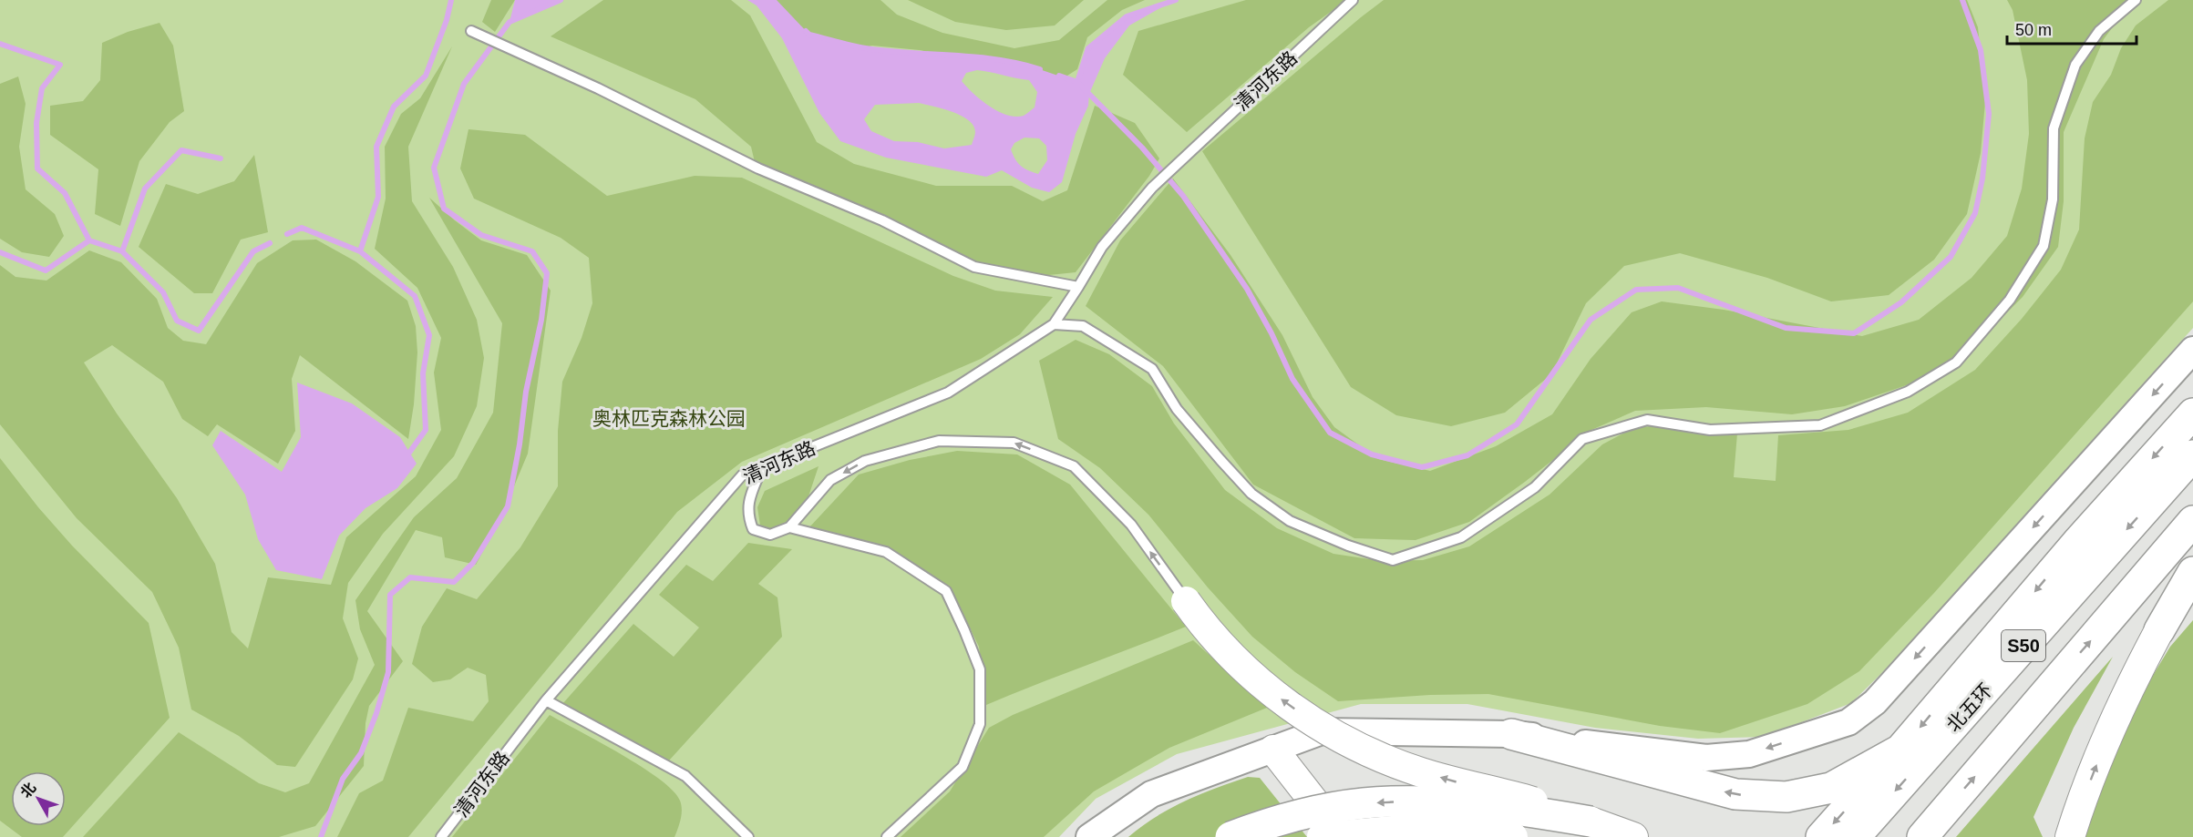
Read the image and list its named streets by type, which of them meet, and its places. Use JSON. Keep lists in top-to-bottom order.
{
  "streets": {
    "highway": ["S50", "北五环"],
    "lane": ["清河东路"]
  },
  "parks": ["奥林匹克森林公园"],
  "scale_bar": "50 m",
  "north": "top left"
}
